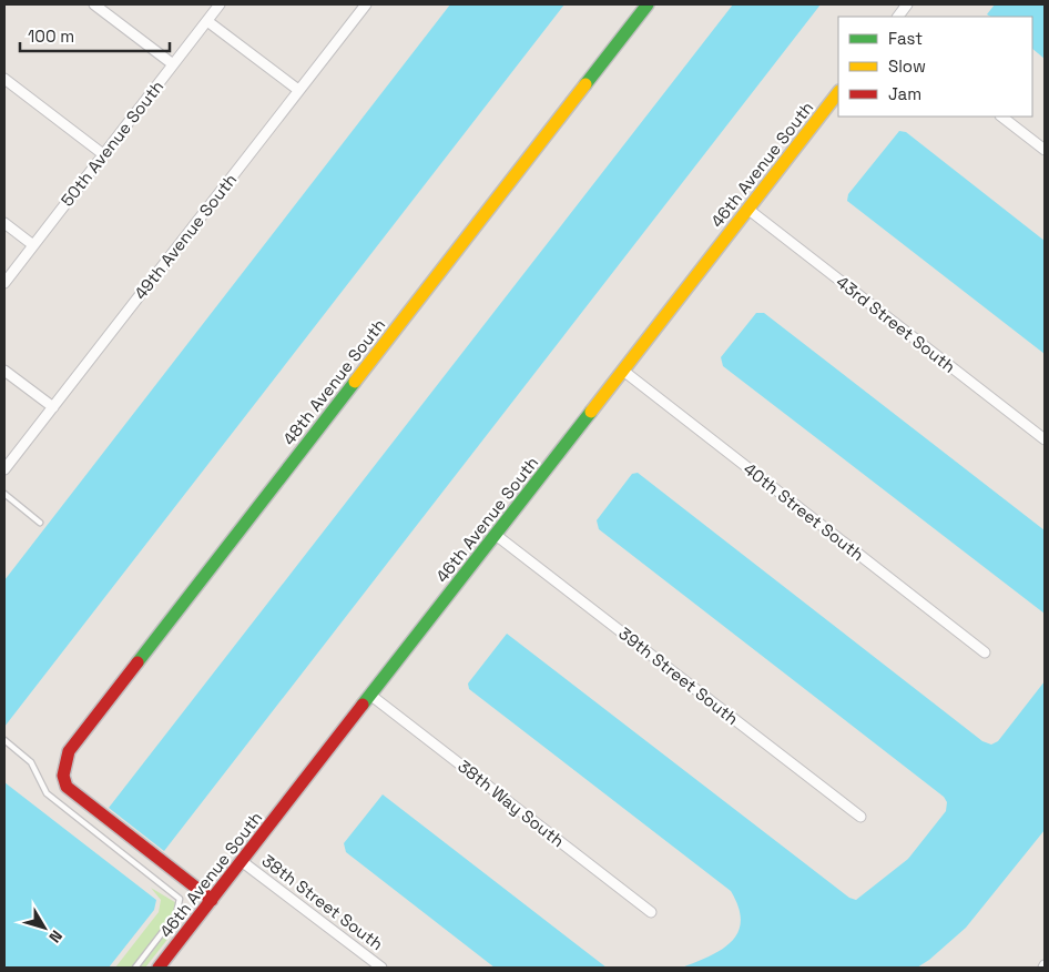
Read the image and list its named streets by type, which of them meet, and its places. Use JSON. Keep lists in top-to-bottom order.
{
  "streets": {
    "street": [
      "50th Avenue South",
      "46th Avenue South",
      "49th Avenue South",
      "43rd Street South",
      "48th Avenue South",
      "40th Street South",
      "39th Street South",
      "38th Way South",
      "38th Street South"
    ]
  },
  "crossings": [
    ["46th Avenue South", "43rd Street South"],
    ["46th Avenue South", "48th Avenue South"],
    ["46th Avenue South", "40th Street South"],
    ["46th Avenue South", "39th Street South"],
    ["46th Avenue South", "38th Way South"],
    ["46th Avenue South", "38th Street South"]
  ],
  "legend": ["Fast", "Slow", "Jam"],
  "scale_bar": "100 m",
  "north": "bottom right"
}
